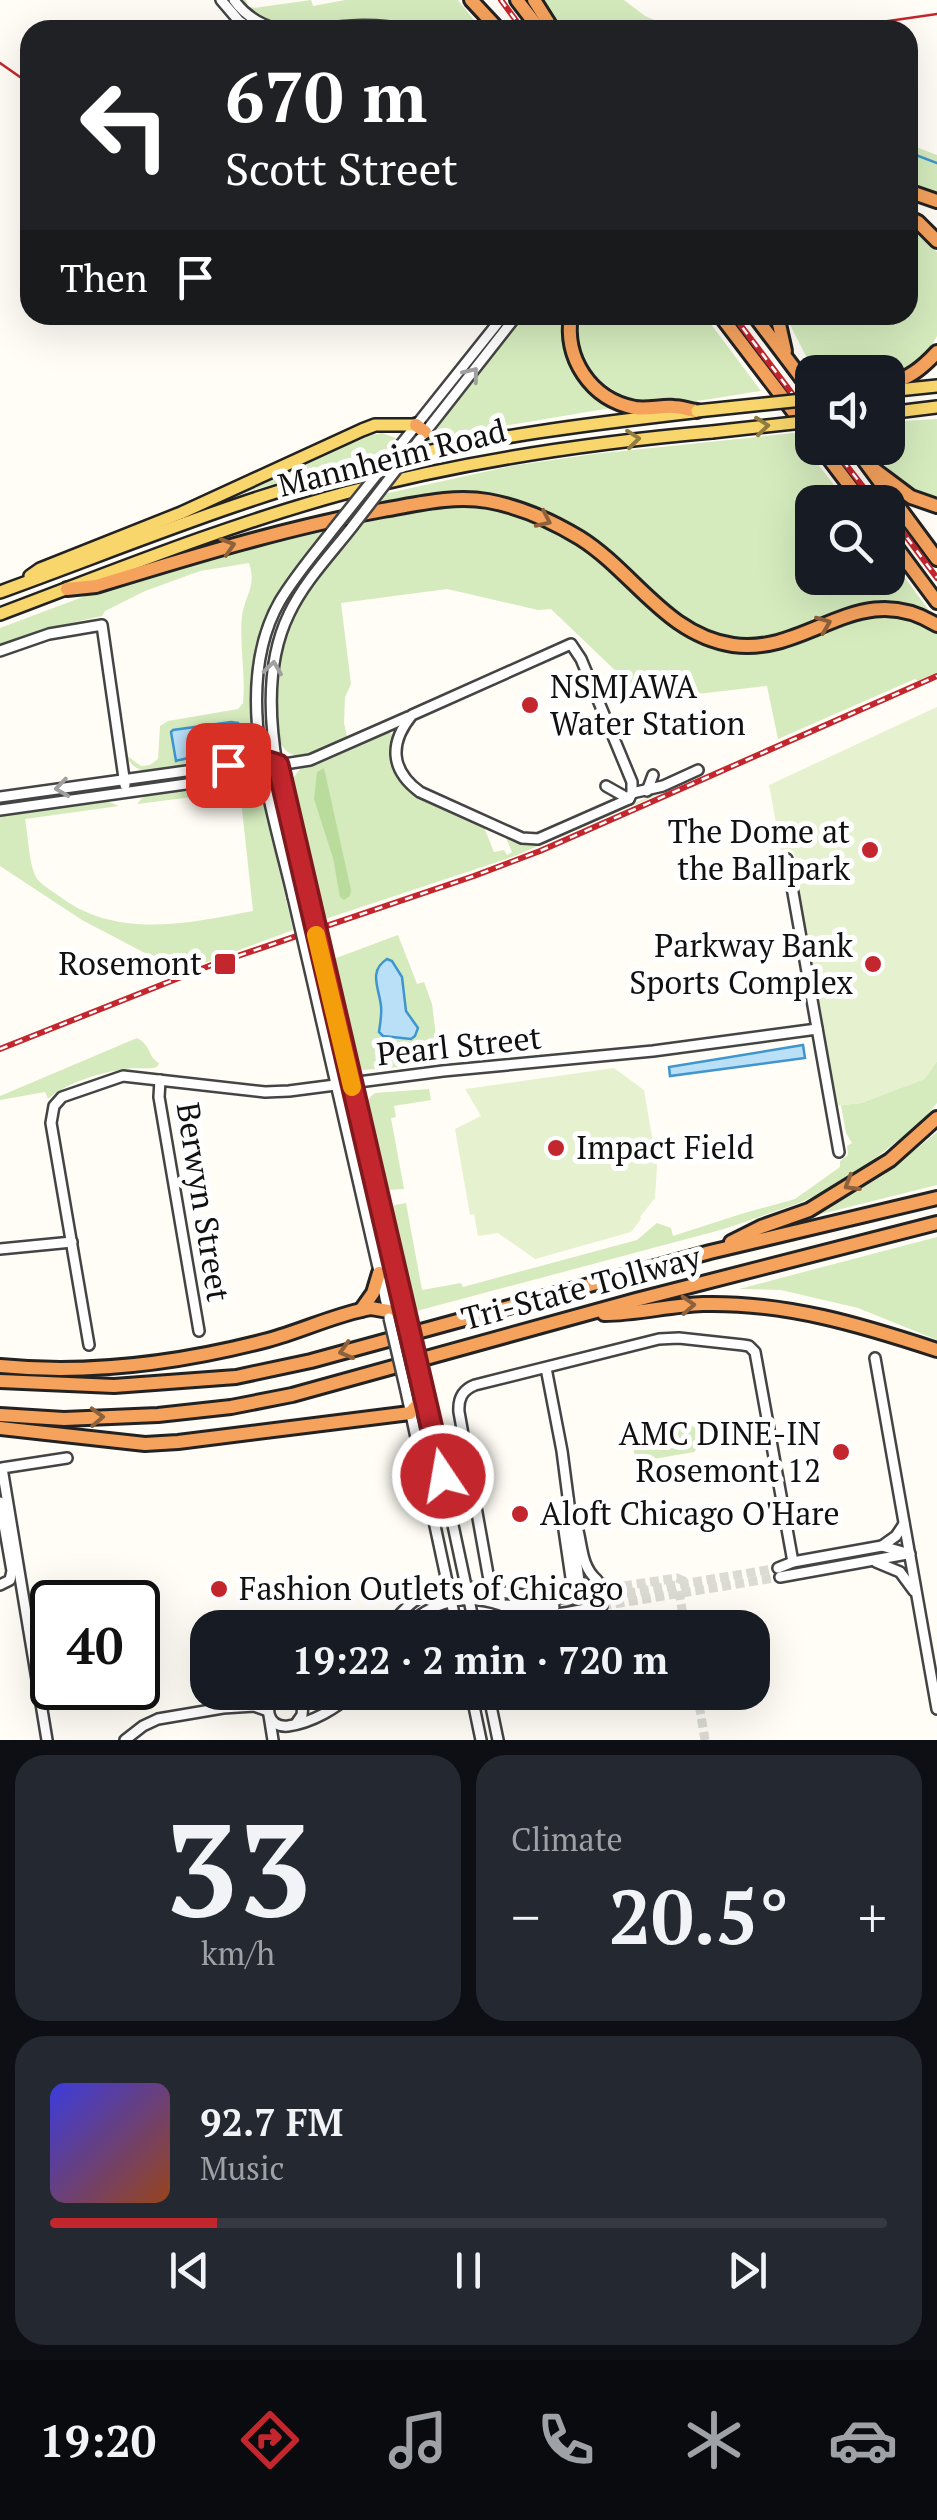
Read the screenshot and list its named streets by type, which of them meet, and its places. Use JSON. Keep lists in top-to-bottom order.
{
  "streets": {
    "highway": ["Tri-State Tollway"],
    "main road": ["Mannheim Road"],
    "street": ["Pearl Street", "Berwyn Street"]
  },
  "crossings": [
    ["Pearl Street", "Berwyn Street"]
  ],
  "places": {
    "other": [
      "NSMJAWA Water Station",
      "The Dome at the Ballpark",
      "Parkway Bank Sports Complex",
      "Impact Field",
      "AMC DINE-IN Rosemont 12",
      "Aloft Chicago O'Hare",
      "Fashion Outlets of Chicago"
    ],
    "transit": ["Rosemont"]
  },
  "page": {
    "turn": ["670 m", "Scott Street"],
    "then": "Then",
    "limit": "40",
    "trip": "19:22 · 2 min · 720 m",
    "tile": [
      ["33", "km/h"],
      "Climate"
    ],
    "heat": ["−", "20.5°", "+"],
    "song": ["92.7 FM", "Music"],
    "tabs": "19:20"
  }
}
